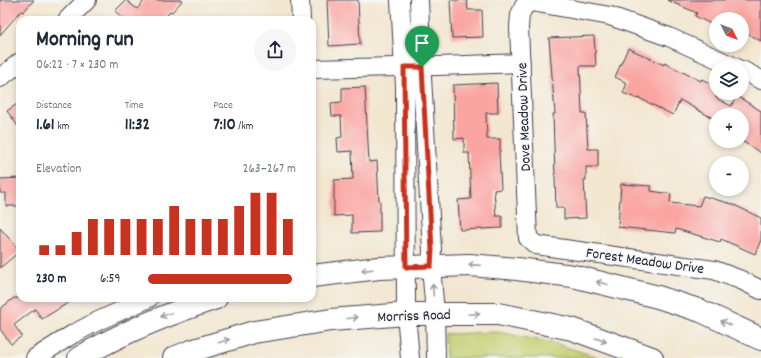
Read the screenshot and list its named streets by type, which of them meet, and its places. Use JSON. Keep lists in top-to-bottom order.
{
  "streets": {
    "main road": ["Morriss Road"],
    "street": ["Dove Meadow Drive", "Forest Meadow Drive"]
  },
  "crossings": [
    ["Dove Meadow Drive", "Forest Meadow Drive"]
  ],
  "north": "bottom right",
  "page": {
    "map_buttons": ["+", "−"],
    "heading": ["Morning run", "06:22 · 7 × 230 m"],
    "stats": [
      ["Distance", "1.61 km"],
      ["Time", "11:32"],
      ["Pace", "7:10 /km"]
    ],
    "chart": ["Elevation", "263–267 m"],
    "list": [
      {
        "name": "230 m",
        "note": "6:59"
      }
    ]
  }
}
